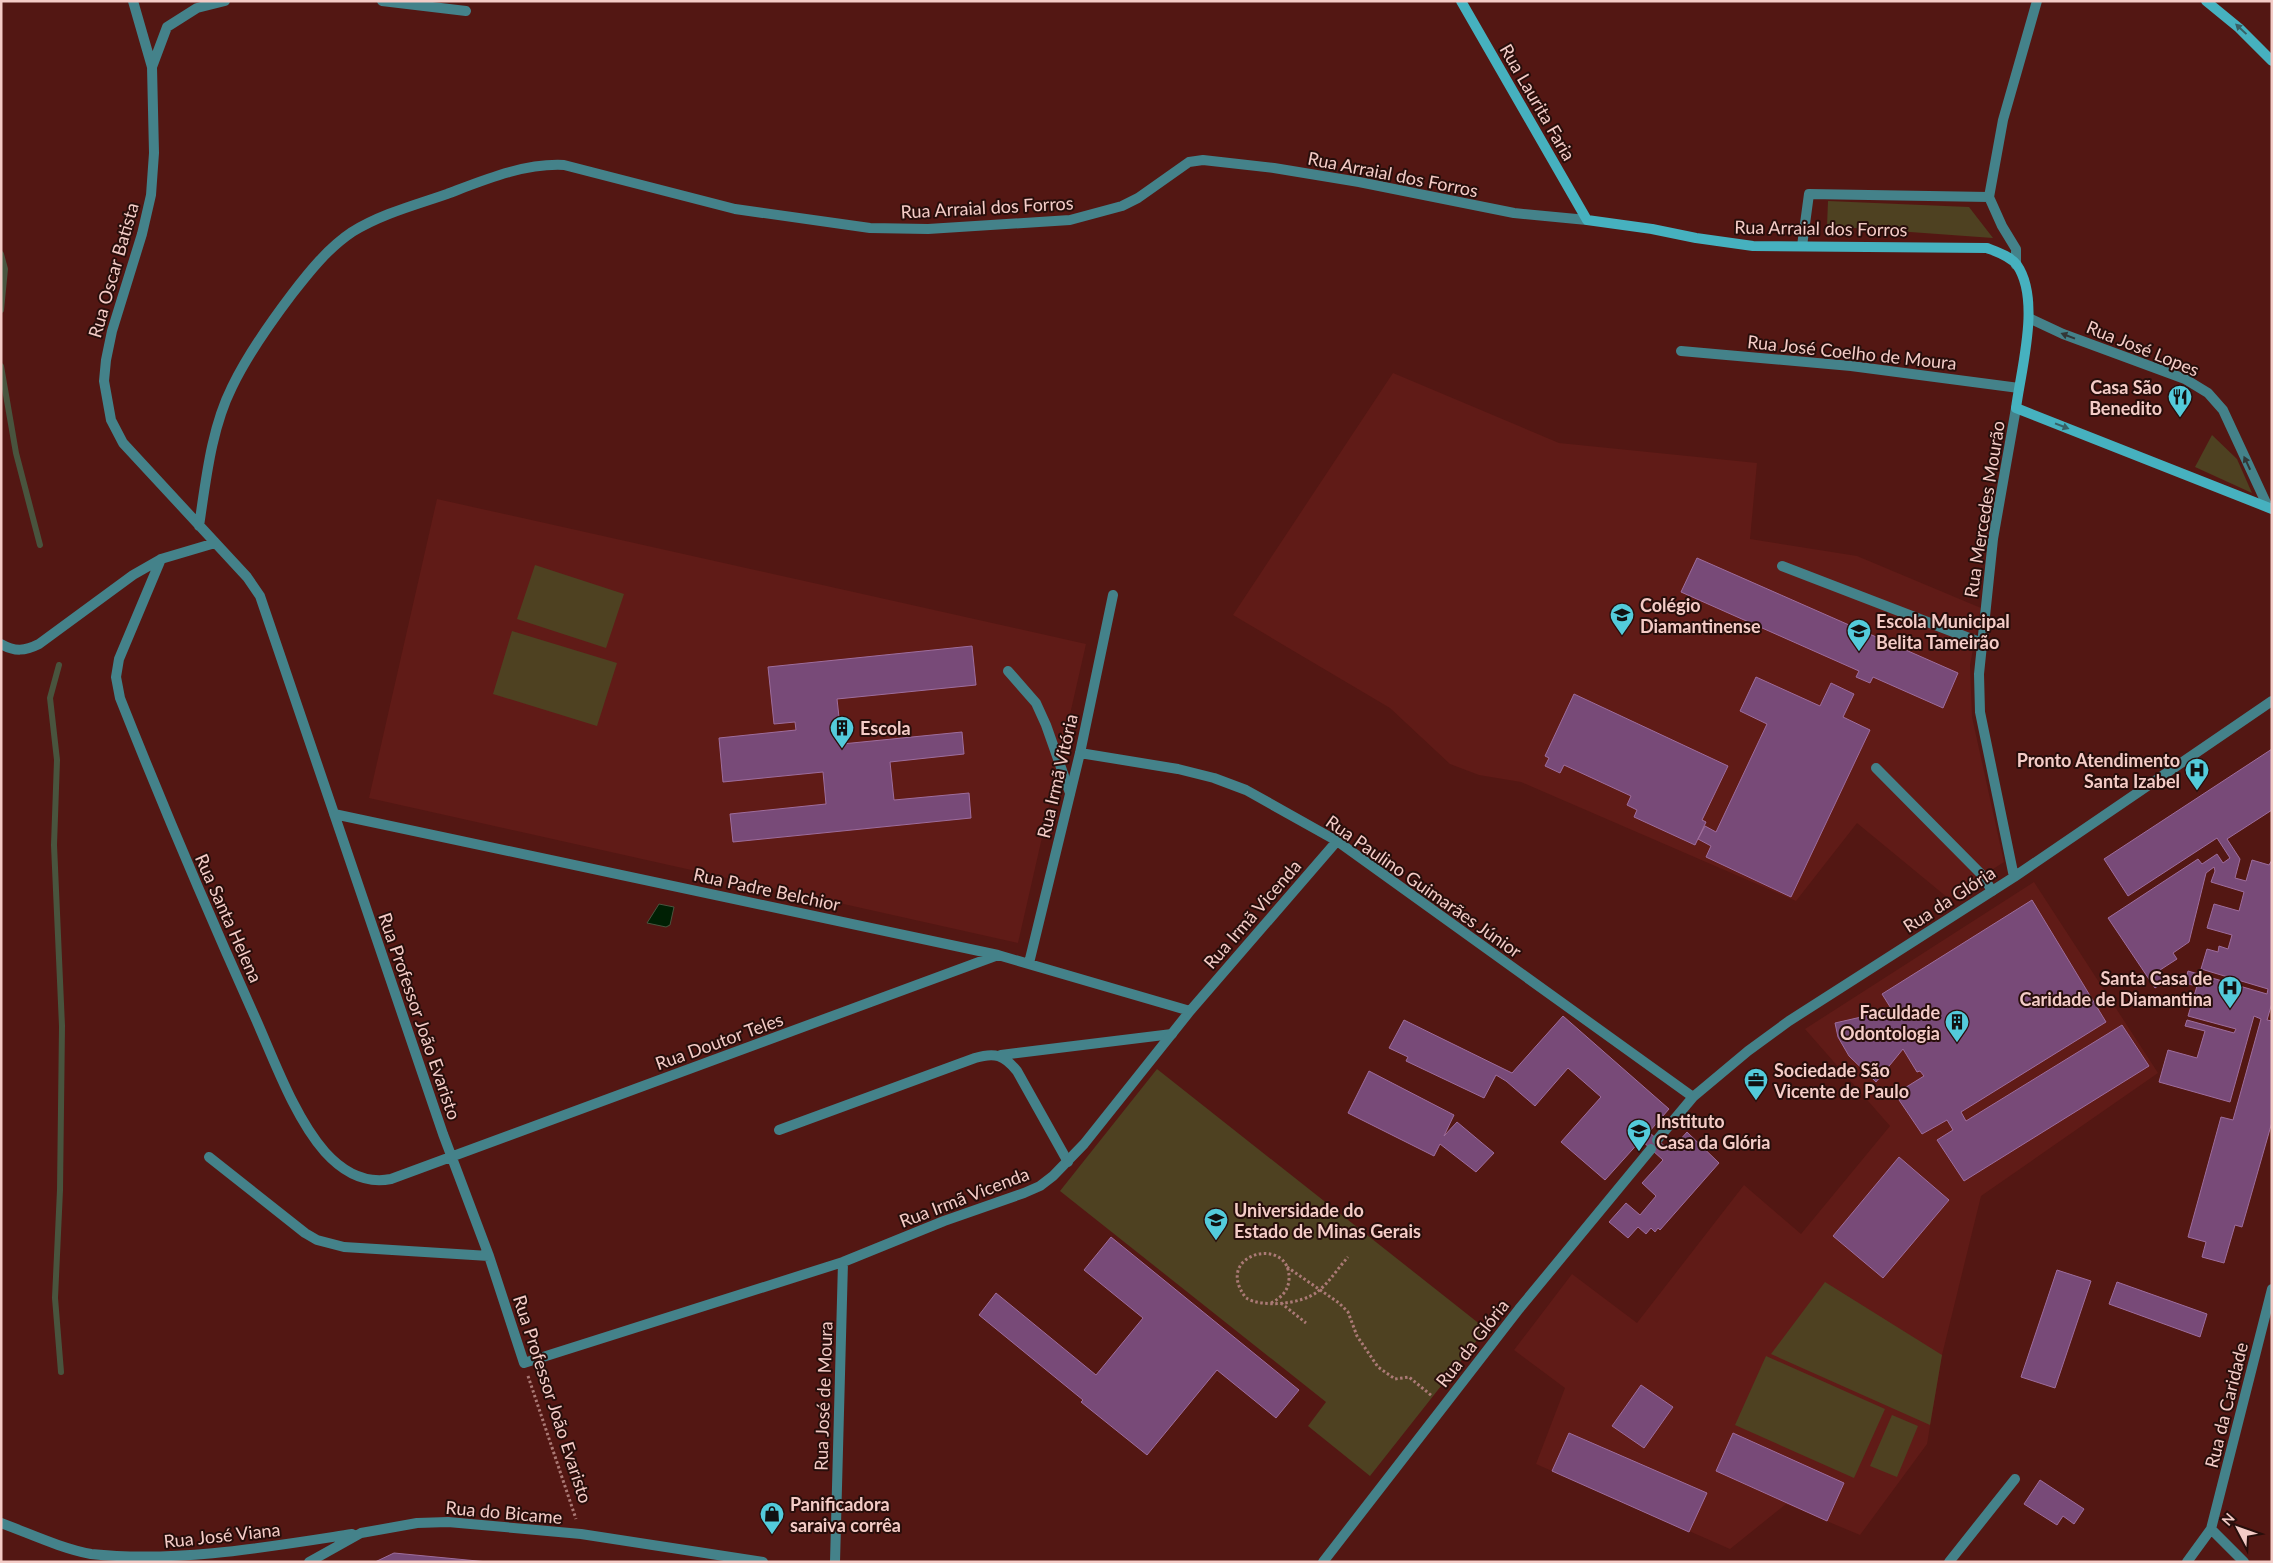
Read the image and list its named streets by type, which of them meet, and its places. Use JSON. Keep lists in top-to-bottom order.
{
  "streets": {
    "main road": ["Rua Laurita Faria", "Rua Arraial dos Forros", "Rua Mercedes Mourão"],
    "street": [
      "Rua Oscar Batista",
      "Rua José Lopes",
      "Rua José Coelho de Moura",
      "Rua Irmã Vitória",
      "Rua Paulino Guimarães Júnior",
      "Rua Padre Belchior",
      "Rua da Glória",
      "Rua Irmã Vicenda",
      "Rua Santa Helena",
      "Rua Professor João Evaristo",
      "Rua Doutor Teles",
      "Rua José de Moura",
      "Rua da Caridade",
      "Rua do Bicame",
      "Rua José Viana"
    ]
  },
  "crossings": [
    ["Rua Laurita Faria", "Rua Arraial dos Forros"],
    ["Rua Arraial dos Forros", "Rua Oscar Batista"],
    ["Rua Arraial dos Forros", "Rua Mercedes Mourão"],
    ["Rua Arraial dos Forros", "Rua Professor João Evaristo"],
    ["Rua Oscar Batista", "Rua Professor João Evaristo"],
    ["Rua José Lopes", "Rua Mercedes Mourão"],
    ["Rua José Coelho de Moura", "Rua Mercedes Mourão"],
    ["Rua Mercedes Mourão", "Rua da Glória"],
    ["Rua Irmã Vitória", "Rua Paulino Guimarães Júnior"],
    ["Rua Irmã Vitória", "Rua Padre Belchior"],
    ["Rua Paulino Guimarães Júnior", "Rua da Glória"],
    ["Rua Paulino Guimarães Júnior", "Rua Irmã Vicenda"],
    ["Rua Padre Belchior", "Rua Irmã Vicenda"],
    ["Rua Padre Belchior", "Rua Professor João Evaristo"],
    ["Rua Padre Belchior", "Rua Doutor Teles"],
    ["Rua Irmã Vicenda", "Rua Professor João Evaristo"],
    ["Rua Irmã Vicenda", "Rua José de Moura"],
    ["Rua Santa Helena", "Rua Professor João Evaristo"],
    ["Rua Santa Helena", "Rua Doutor Teles"],
    ["Rua Professor João Evaristo", "Rua Doutor Teles"],
    ["Rua Professor João Evaristo", "Rua do Bicame"],
    ["Rua do Bicame", "Rua José Viana"]
  ],
  "one_way": ["Rua José Lopes"],
  "places": {
    "restaurant": ["Casa São Benedito"],
    "school or university": [
      "Colégio Diamantinense",
      "Escola Municipal Belita Tameirão",
      "Instituto Casa da Glória",
      "Universidade do Estado de Minas Gerais"
    ],
    "building": ["Escola", "Faculdade Odontologia"],
    "hospital": ["Pronto Atendimento Santa Izabel", "Santa Casa de Caridade de Diamantina"],
    "office": ["Sociedade São Vicente de Paulo"],
    "shop": ["Panificadora saraiva corrêa"]
  },
  "north": "top left"
}
